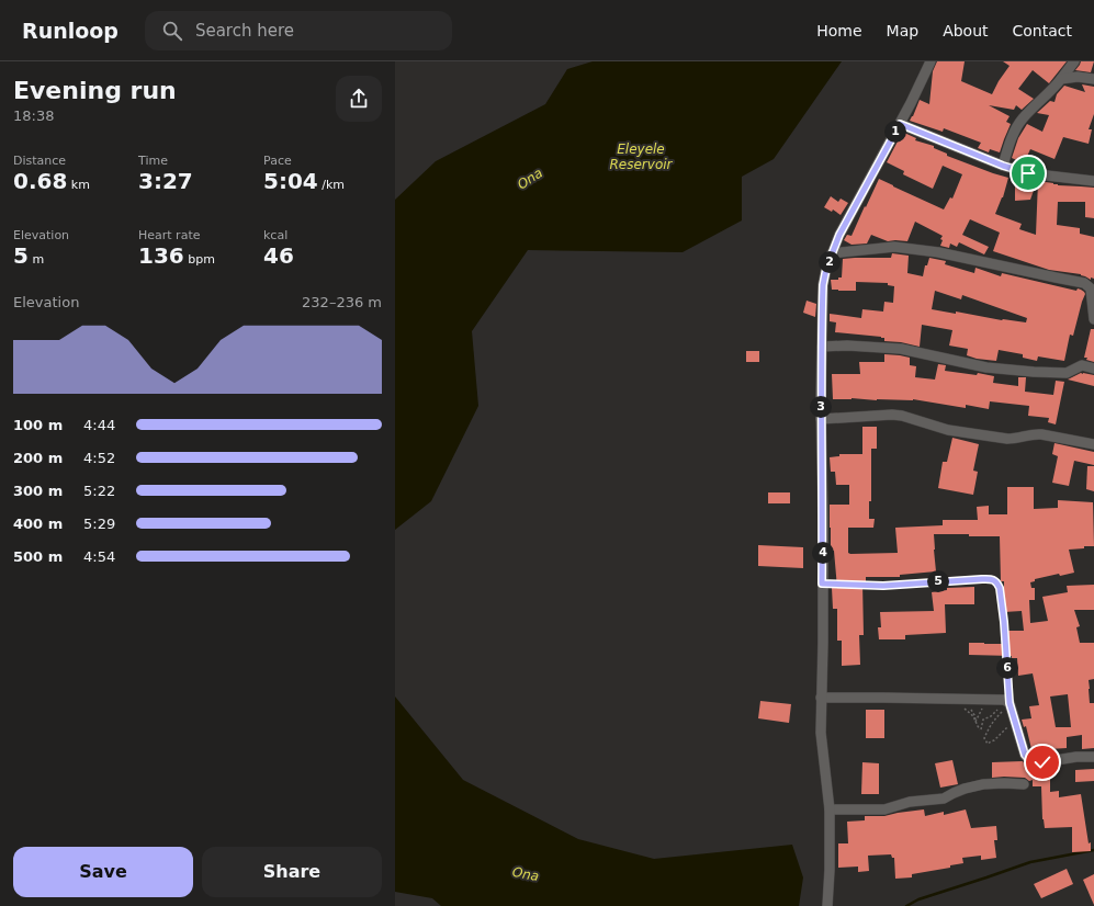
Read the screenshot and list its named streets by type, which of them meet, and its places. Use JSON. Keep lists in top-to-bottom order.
{
  "water": ["Eleyele Reservoir", "Ona"],
  "page": {
    "header": "Runloop",
    "search": "Search here",
    "nav": [
      "Home",
      "Map",
      "About",
      "Contact"
    ],
    "heading": ["Evening run", "18:38"],
    "pins": [
      "1",
      "2",
      "3",
      "4",
      "5",
      "6"
    ],
    "stats": [
      ["Distance", "0.68 km"],
      ["Time", "3:27"],
      ["Pace", "5:04 /km"],
      ["Elevation", "5 m"],
      ["Heart rate", "136 bpm"],
      ["kcal", "46"]
    ],
    "chart": ["Elevation", "232–236 m"],
    "list": [
      {
        "name": "100 m",
        "note": "4:44"
      },
      {
        "name": "200 m",
        "note": "4:52"
      },
      {
        "name": "300 m",
        "note": "5:22"
      },
      {
        "name": "400 m",
        "note": "5:29"
      },
      {
        "name": "500 m",
        "note": "4:54"
      }
    ],
    "buttons": ["Save", "Share"]
  }
}
